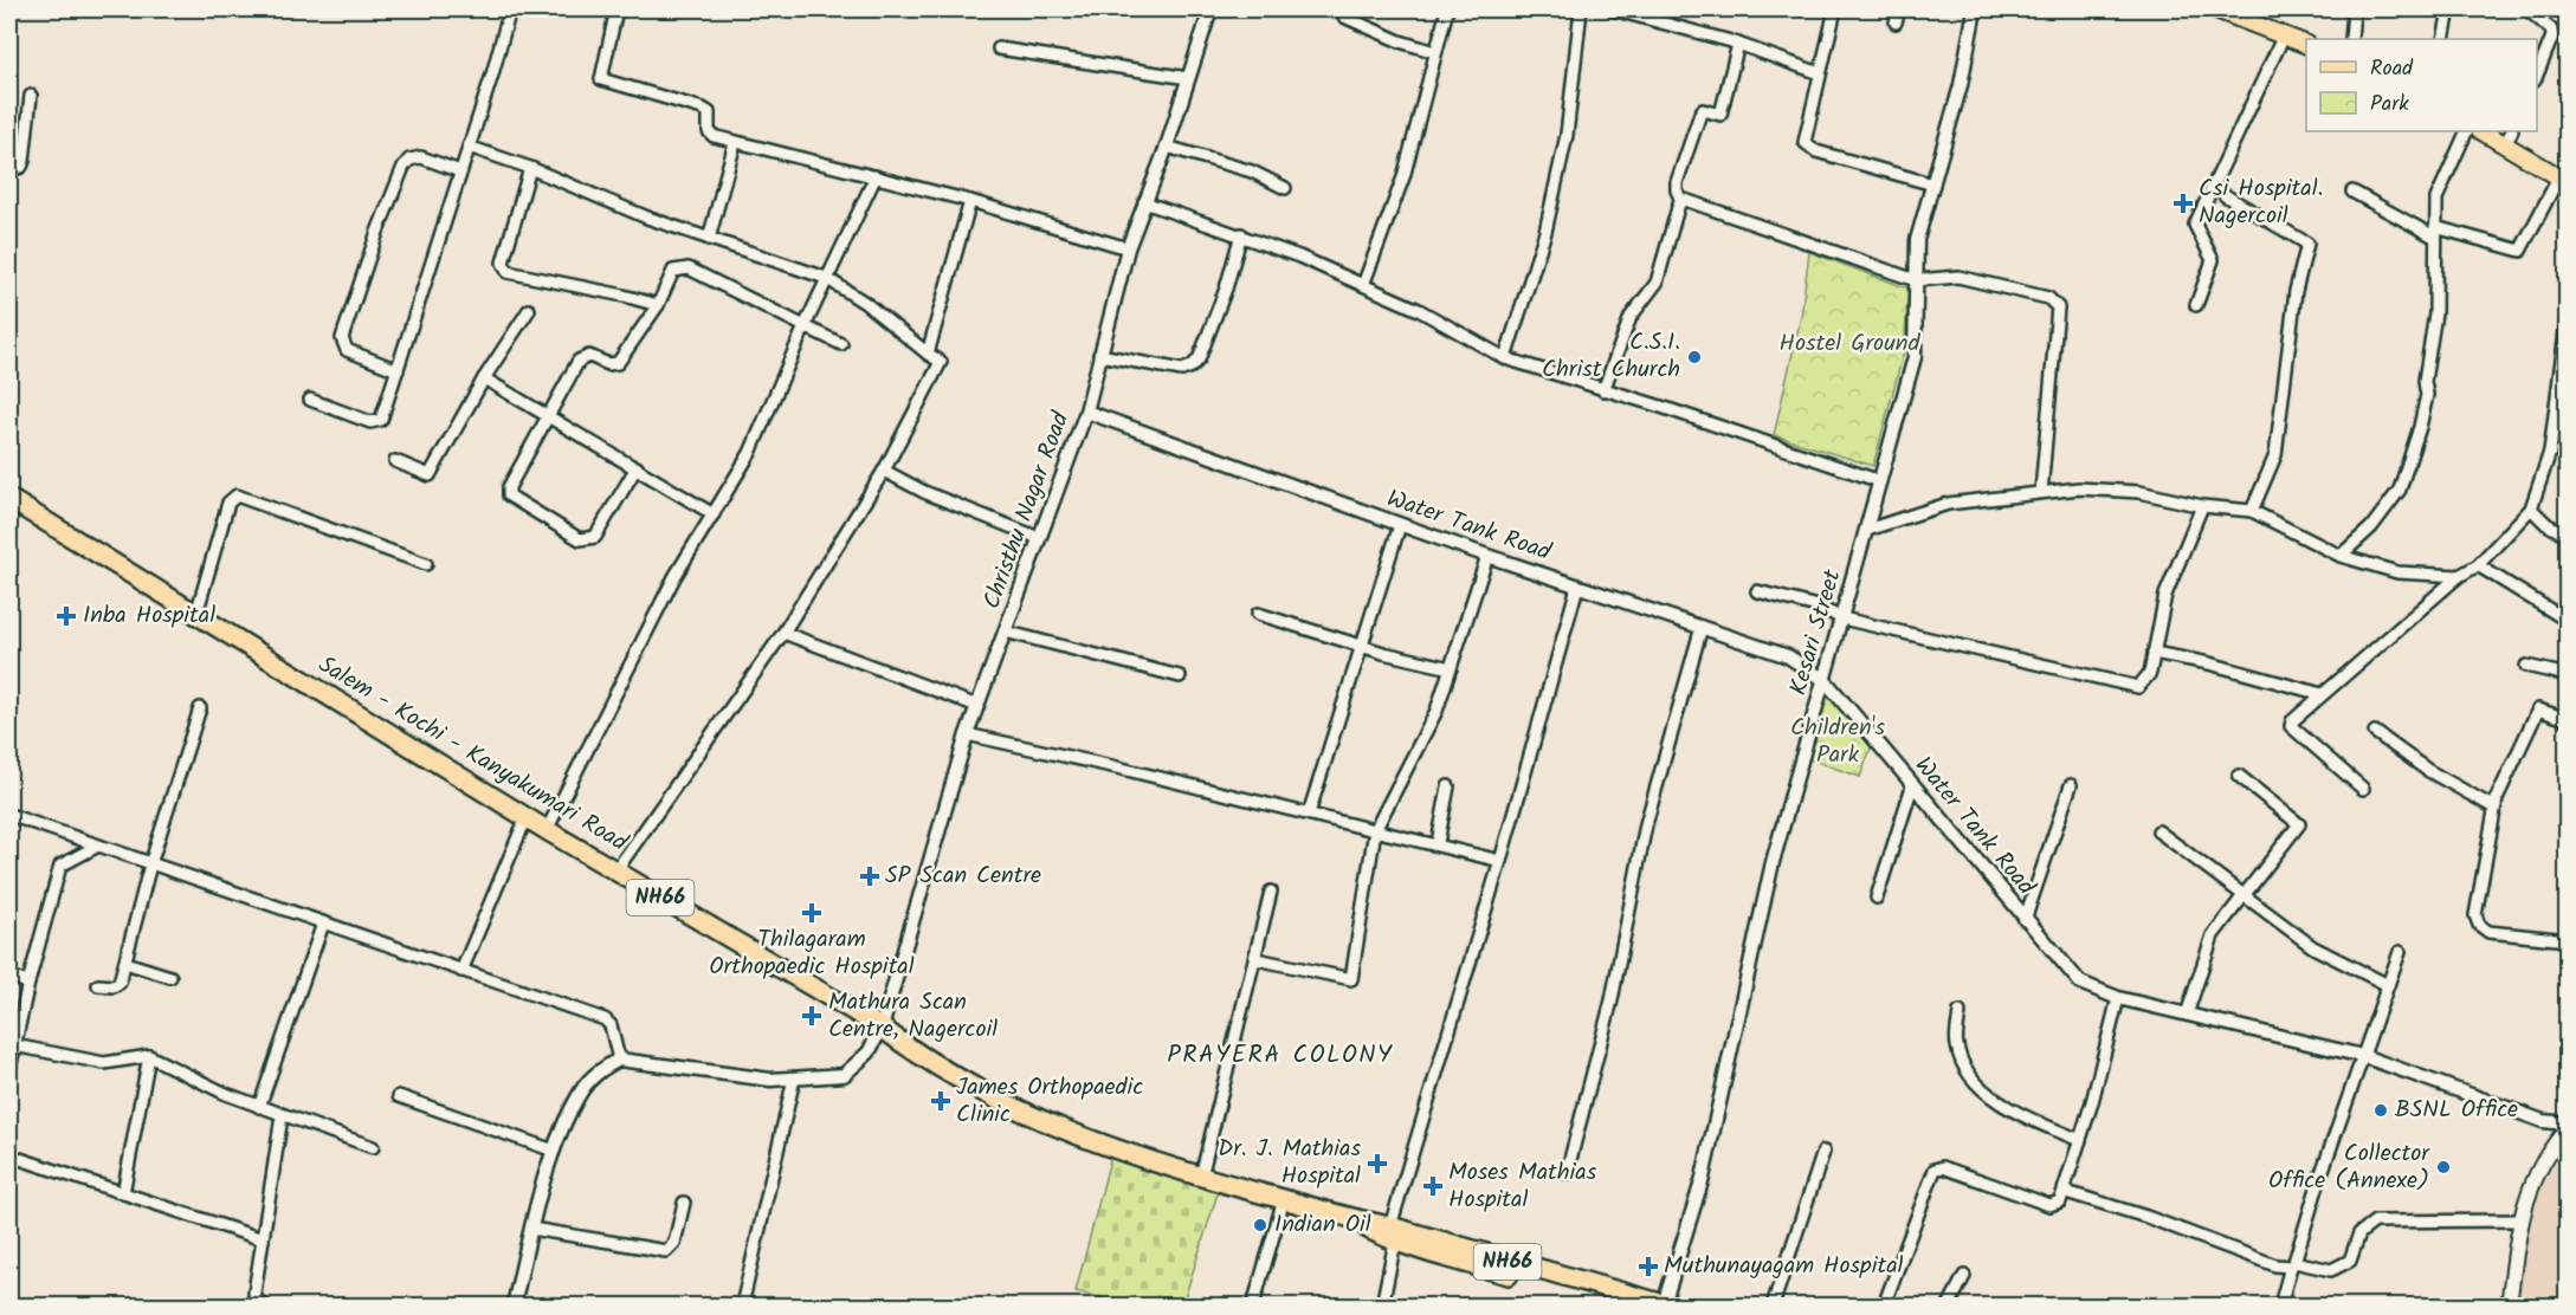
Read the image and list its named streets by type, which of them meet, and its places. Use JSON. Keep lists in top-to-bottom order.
{
  "streets": {
    "highway": ["Salem - Kochi - Kanyakumari Road", "NH66"],
    "street": ["Christhu Nagar Road", "Water Tank Road", "Kesari Street"]
  },
  "crossings": [
    ["Christhu Nagar Road", "Water Tank Road"],
    ["Christhu Nagar Road", "Salem - Kochi - Kanyakumari Road"],
    ["Water Tank Road", "Kesari Street"],
    ["Kesari Street", "Salem - Kochi - Kanyakumari Road"]
  ],
  "districts": ["PRAYERA COLONY"],
  "parks": ["Hostel Ground", "Children's Park"],
  "places": {
    "health": [
      "Csi Hospital. Nagercoil",
      "Inba Hospital",
      "SP Scan Centre",
      "Thilagaram Orthopaedic Hospital",
      "Mathura Scan Centre, Nagercoil",
      "James Orthopaedic Clinic",
      "Dr. J. Mathias Hospital",
      "Moses Mathias Hospital",
      "Muthunayagam Hospital"
    ],
    "other": [
      "C.S.I. Christ Church",
      "BSNL Office",
      "Collector Office (Annexe)",
      "Indian Oil"
    ]
  },
  "legend": ["Road", "Park"]
}
